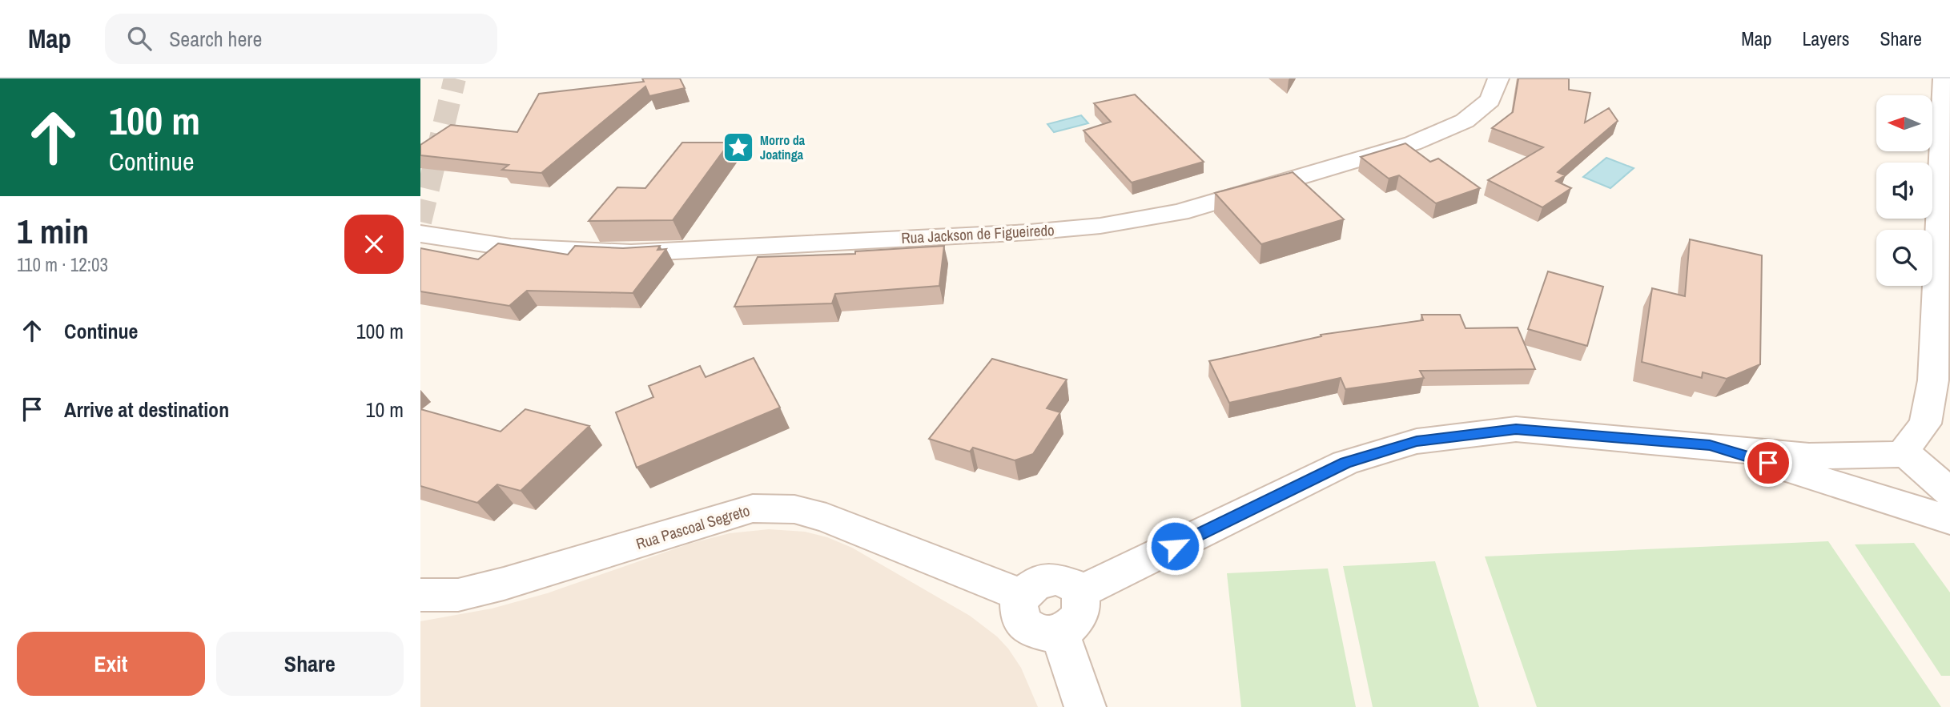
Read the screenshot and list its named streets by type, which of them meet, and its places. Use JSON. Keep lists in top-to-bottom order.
{
  "streets": {
    "street": ["Rua Jackson de Figueiredo", "Rua Pascoal Segreto"]
  },
  "places": {
    "place": ["Morro da Joatinga"]
  },
  "north": "left",
  "page": {
    "header": "Map",
    "search": "Search here",
    "nav": ["Map", "Layers", "Share"],
    "turn": ["100 m", "Continue"],
    "heading": ["1 min", "110 m · 12:03"],
    "list": [
      {
        "name": "Continue",
        "value": "100 m"
      },
      {
        "name": "Arrive at destination",
        "value": "10 m"
      }
    ],
    "buttons": ["Exit", "Share"]
  }
}
